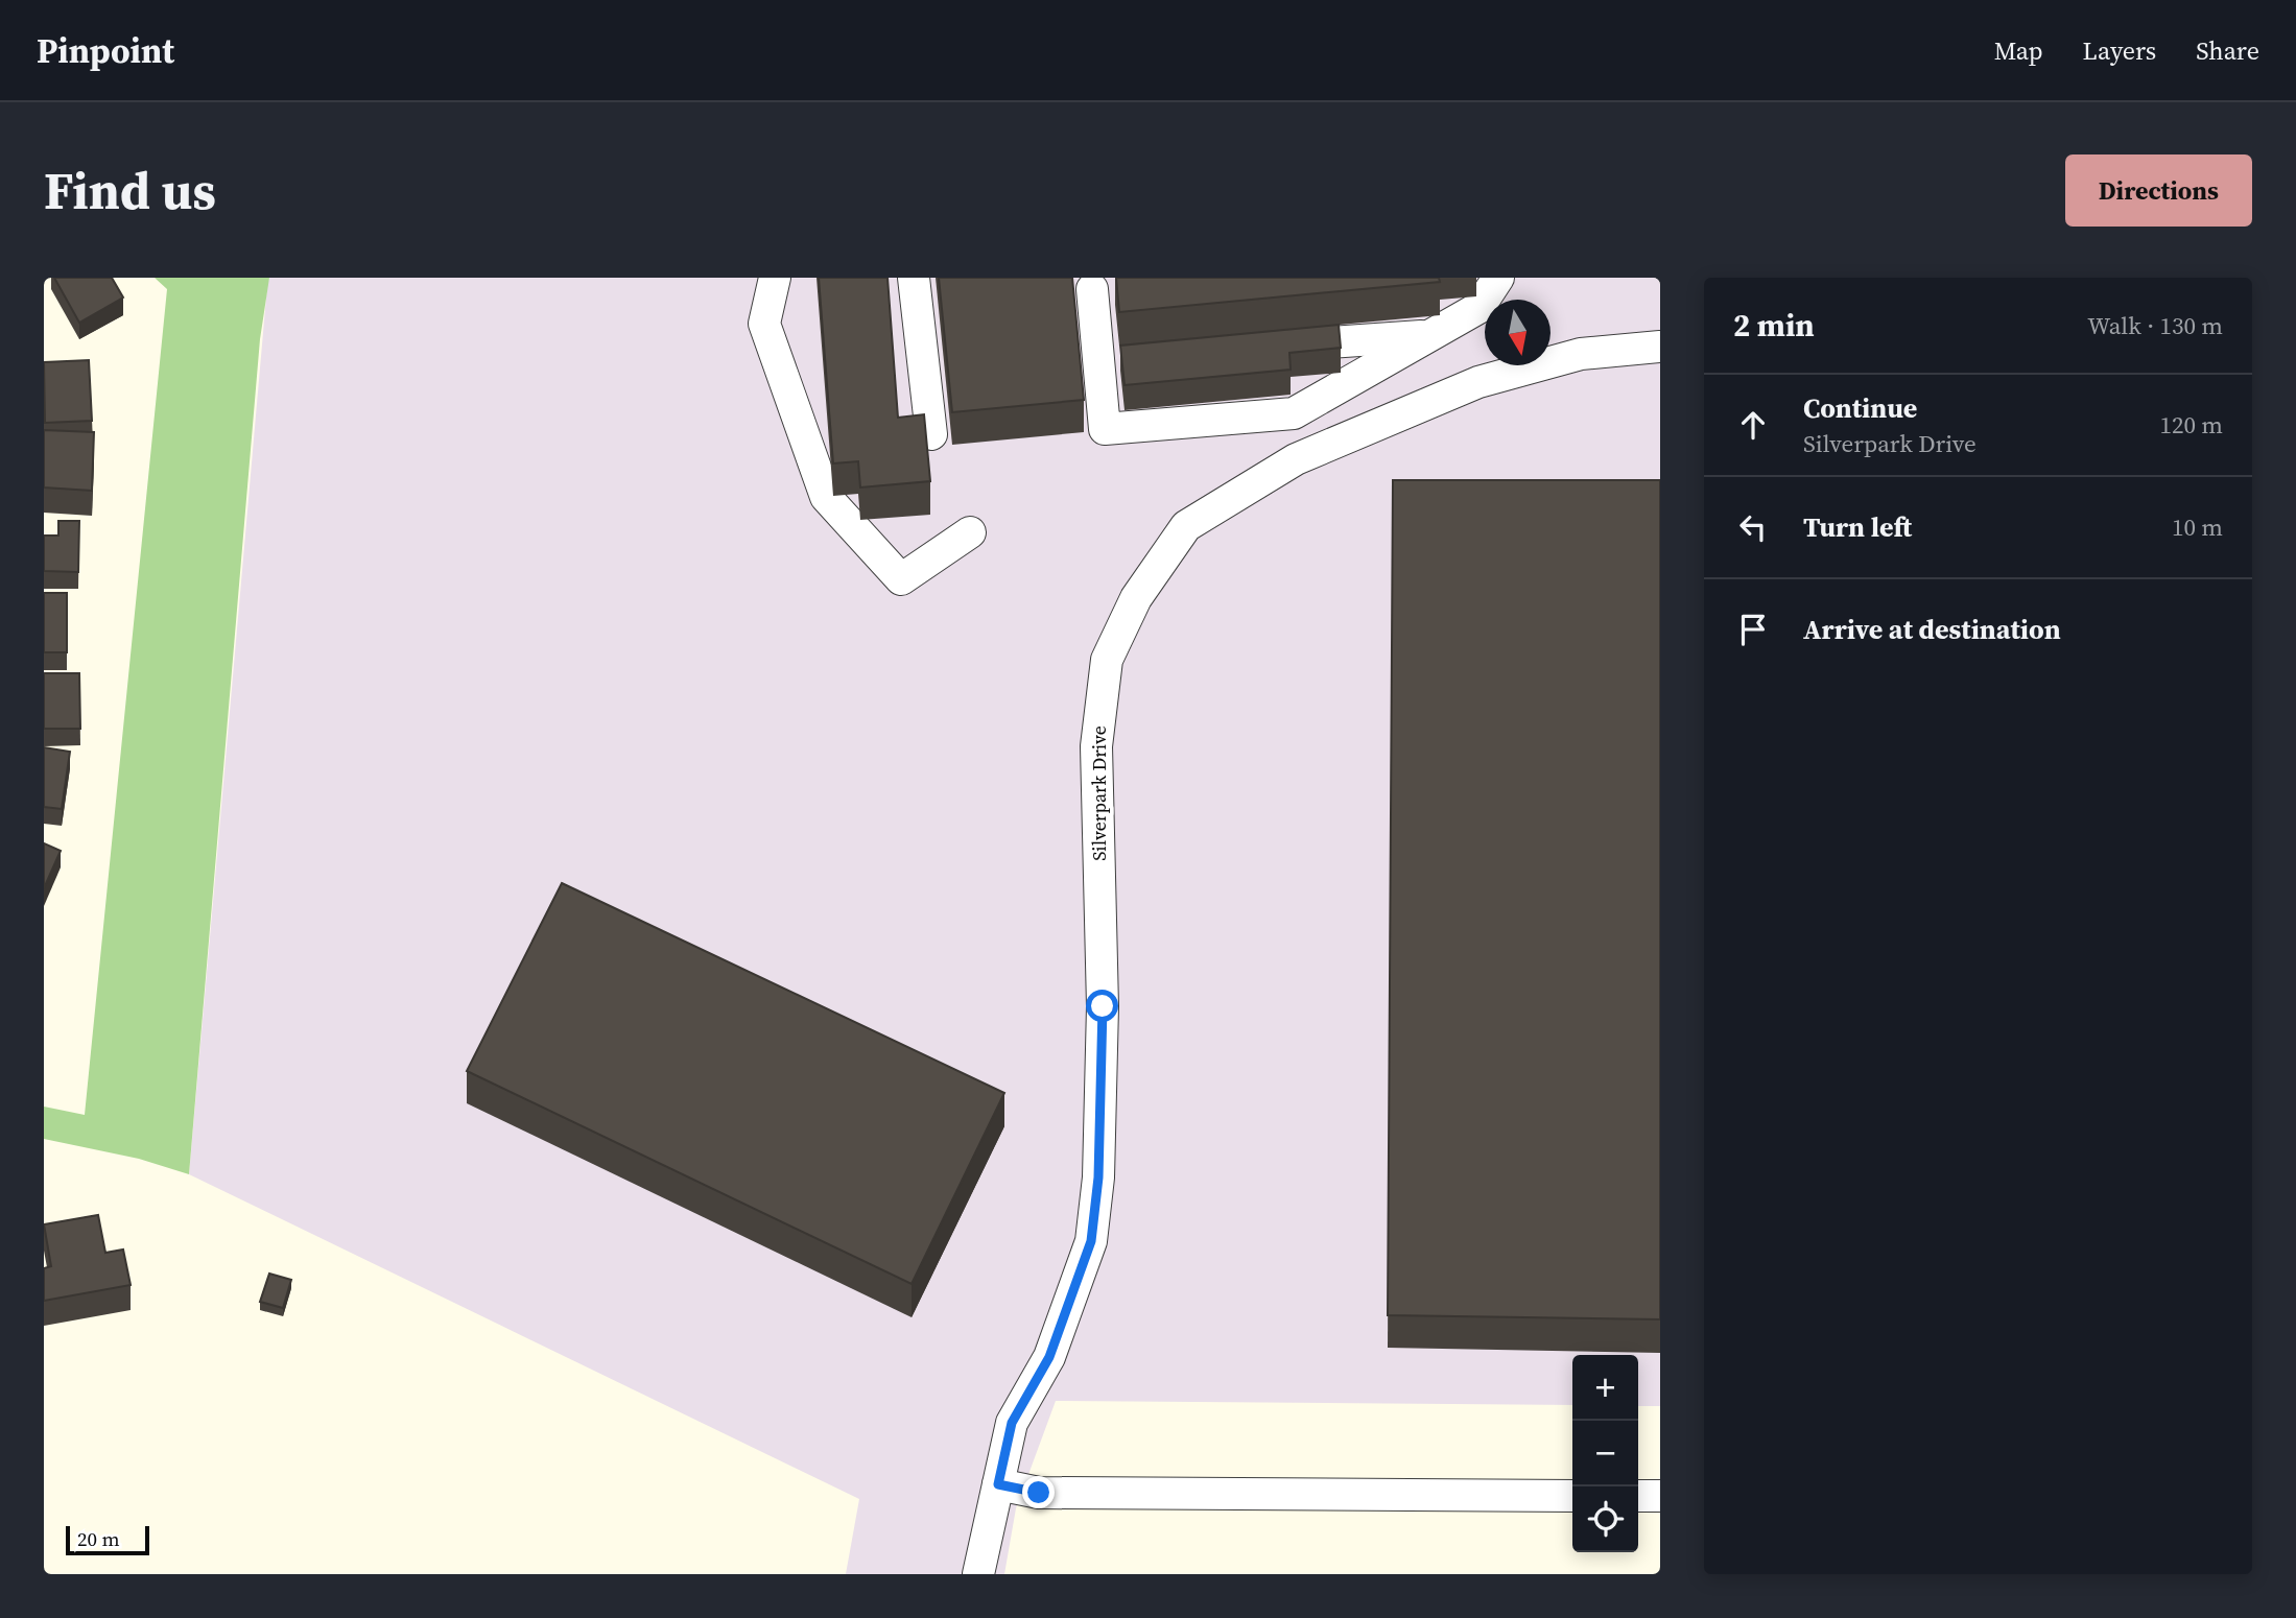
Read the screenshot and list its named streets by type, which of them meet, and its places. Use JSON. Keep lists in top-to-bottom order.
{
  "streets": {
    "street": ["Silverpark Drive"]
  },
  "scale_bar": "20 m",
  "north": "bottom",
  "page": {
    "header": "Pinpoint",
    "nav": ["Map", "Layers", "Share"],
    "buttons": "Directions",
    "title": "Find us",
    "heading": ["2 min", "Walk · 130 m"],
    "list": [
      ["Continue", "Silverpark Drive", "120 m"],
      ["Turn left", "10 m"],
      "Arrive at destination"
    ],
    "map_buttons": ["+", "−"],
    "scale": "20 m"
  }
}
